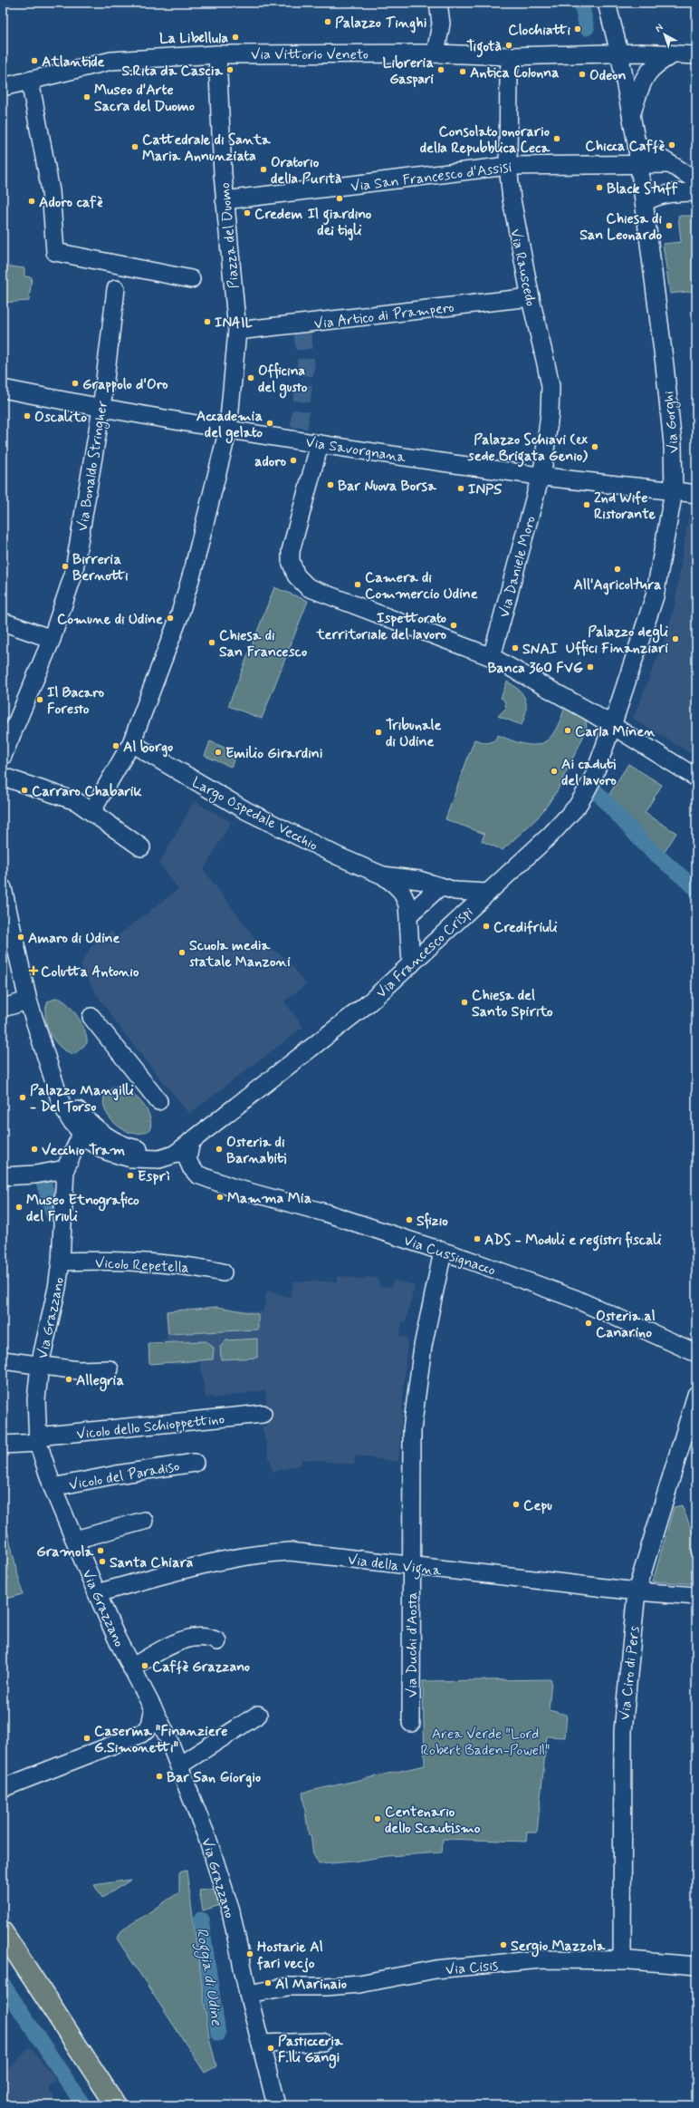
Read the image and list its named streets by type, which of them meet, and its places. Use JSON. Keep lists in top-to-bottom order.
{
  "streets": {
    "street": [
      "Via Vittorio Veneto",
      "Via San Francesco d'Assisi",
      "Piazza del Duomo",
      "Via Rauscedo",
      "Via Artico di Prampero",
      "Via Gorghi",
      "Via Savorgnana",
      "Via Bonaldo Stringher",
      "Via Daniele Moro",
      "Largo Ospedale Vecchio",
      "Via Francesco Crispi",
      "Via Cussignacco",
      "Vicolo Repetella",
      "Via Grazzano",
      "Vicolo dello Schioppettino",
      "Vicolo del Paradiso",
      "Via della Vigna",
      "Via Duchi d'Aosta",
      "Via Ciro di Pers",
      "Via Cisis"
    ]
  },
  "crossings": [
    ["Via Vittorio Veneto", "Piazza del Duomo"],
    ["Via Vittorio Veneto", "Via Rauscedo"],
    ["Via Vittorio Veneto", "Via Gorghi"],
    ["Via San Francesco d'Assisi", "Piazza del Duomo"],
    ["Via San Francesco d'Assisi", "Via Rauscedo"],
    ["Via San Francesco d'Assisi", "Via Gorghi"],
    ["Piazza del Duomo", "Via Artico di Prampero"],
    ["Piazza del Duomo", "Via Savorgnana"],
    ["Piazza del Duomo", "Largo Ospedale Vecchio"],
    ["Via Rauscedo", "Via Artico di Prampero"],
    ["Via Rauscedo", "Via Savorgnana"],
    ["Via Rauscedo", "Via Daniele Moro"],
    ["Via Gorghi", "Via Savorgnana"],
    ["Via Gorghi", "Via Francesco Crispi"],
    ["Via Savorgnana", "Via Bonaldo Stringher"],
    ["Via Savorgnana", "Via Daniele Moro"],
    ["Largo Ospedale Vecchio", "Via Francesco Crispi"],
    ["Via Cussignacco", "Via Duchi d'Aosta"],
    ["Vicolo Repetella", "Via Grazzano"],
    ["Via Grazzano", "Vicolo dello Schioppettino"],
    ["Via Grazzano", "Vicolo del Paradiso"],
    ["Via Grazzano", "Via della Vigna"],
    ["Via Grazzano", "Via Cisis"],
    ["Via della Vigna", "Via Duchi d'Aosta"],
    ["Via della Vigna", "Via Ciro di Pers"],
    ["Via Ciro di Pers", "Via Cisis"]
  ],
  "water": ["Roggia di Udine"],
  "parks": ["Area Verde \"Lord Robert Baden-Powell\""],
  "places": {
    "other": [
      "Palazzo Tinghi",
      "Clochiatti",
      "La Libellula",
      "Tigotà",
      "Atlantide",
      "S.Rita da Cascia",
      "Libreria Gaspari",
      "Antica Colonna",
      "Odeon",
      "Museo d'Arte Sacra del Duomo",
      "Consolato onorario della Repubblica Ceca",
      "Chicca Caffè",
      "Cattedrale di Santa Maria Annunziata",
      "Oratorio della Purità",
      "Black Stuff",
      "Il giardino dei tigli",
      "Adoro cafè",
      "Credem",
      "Chiesa di San Leonardo",
      "INAIL",
      "Officina del gusto",
      "Grappolo d'Oro",
      "Oscalito",
      "Accademia del gelato",
      "Palazzo Schiavi (ex sede Brigata Genio)",
      "adoro",
      "Bar Nuova Borsa",
      "INPS",
      "2nd Wife Ristorante",
      "Birreria Bernotti",
      "All'Agricoltura",
      "Camera di Commercio Udine",
      "Comune di Udine",
      "Ispettorato territoriale del lavoro",
      "Palazzo degli Uffici Finanziari",
      "Chiesa di San Francesco",
      "SNAI",
      "Banca 360 FVG",
      "Il Bacaro Foresto",
      "Carla Minen",
      "Tribunale di Udine",
      "Al borgo",
      "Emilio Girardini",
      "Ai caduti del lavoro",
      "Carraro Chabarik",
      "Credifriuli",
      "Amaro di Udine",
      "Scuola media statale Manzoni",
      "Chiesa del Santo Spirito",
      "Palazzo Mangilli - Del Torso",
      "Vecchio Tram",
      "Osteria di Barnabiti",
      "Esprì",
      "Mamma Mia",
      "Museo Etnografico del Friuli",
      "Sfizio",
      "ADS - Moduli e registri fiscali",
      "Osteria al Canarino",
      "Allegria",
      "Cepu",
      "Gramola",
      "Santa Chiara",
      "Caffè Grazzano",
      "Caserma \"Finanziere G.Simonetti\"",
      "Bar San Giorgio",
      "Centenario dello Scautismo",
      "Sergio Mazzola",
      "Hostarie Al fari vecjo",
      "Al Marinaio",
      "Pasticceria F.lli Gangi"
    ],
    "health": ["Colutta Antonio"]
  },
  "north": "top left"
}
